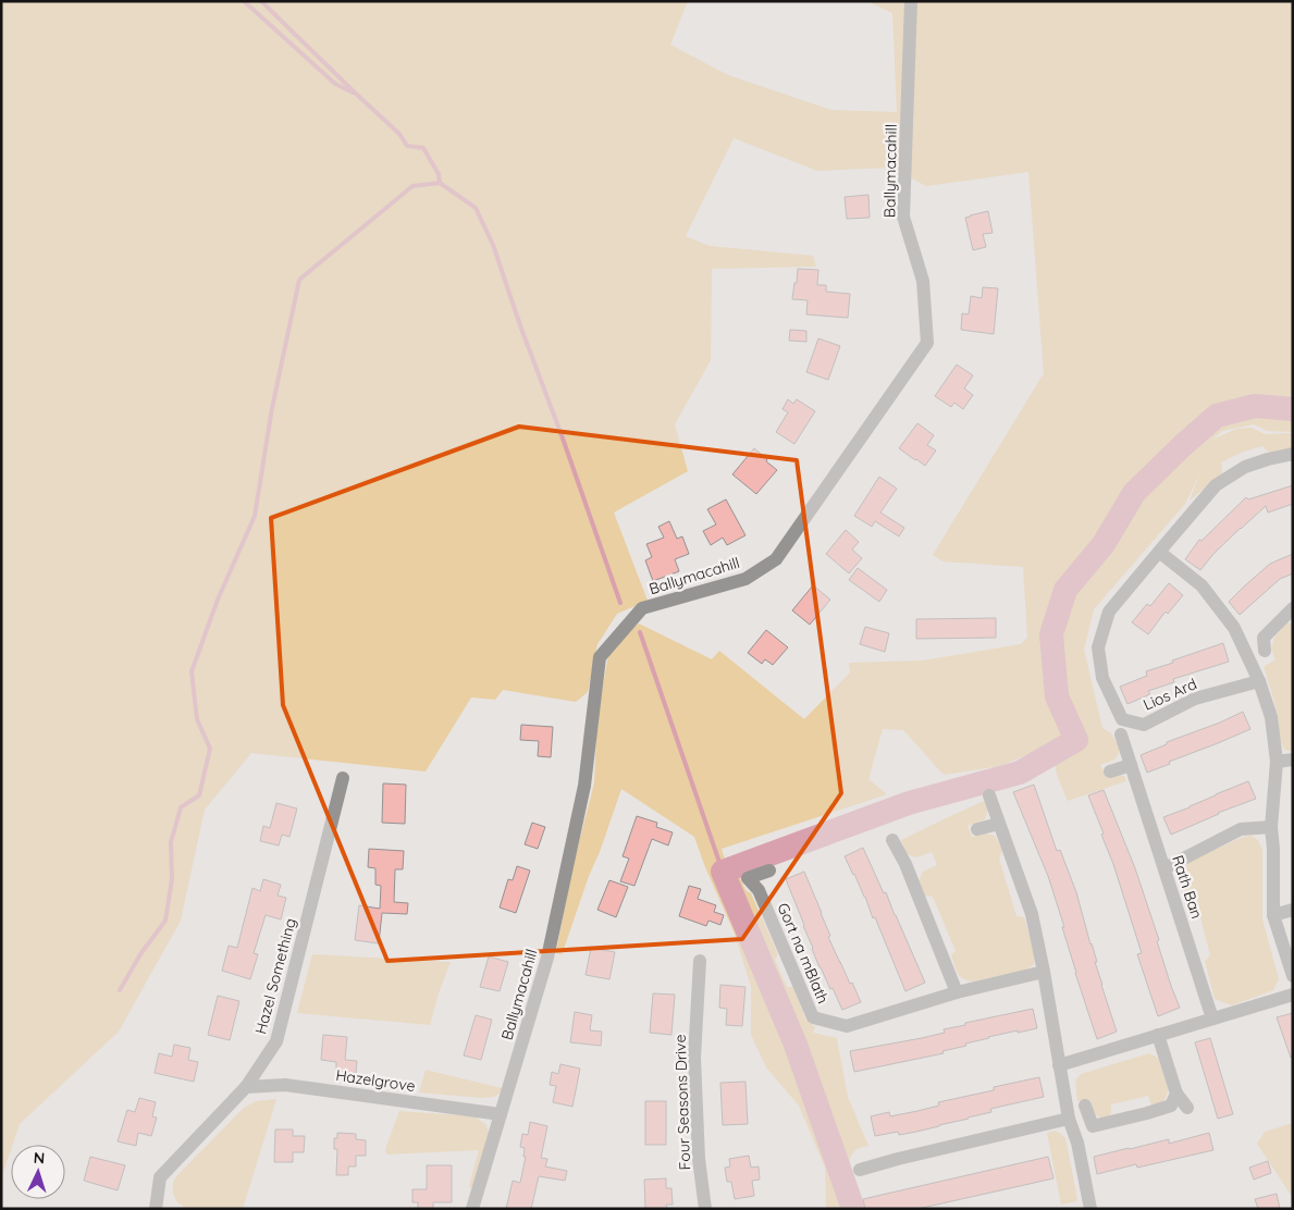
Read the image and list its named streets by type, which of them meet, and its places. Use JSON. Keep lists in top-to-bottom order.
{
  "streets": {
    "street": [
      "Ballymacahill",
      "Lios Ard",
      "Rath Ban",
      "Gort na mBlath",
      "Hazel Something",
      "Hazelgrove",
      "Four Seasons Drive"
    ]
  },
  "crossings": [
    ["Ballymacahill", "Hazelgrove"],
    ["Hazel Something", "Hazelgrove"]
  ],
  "north": "top"
}
